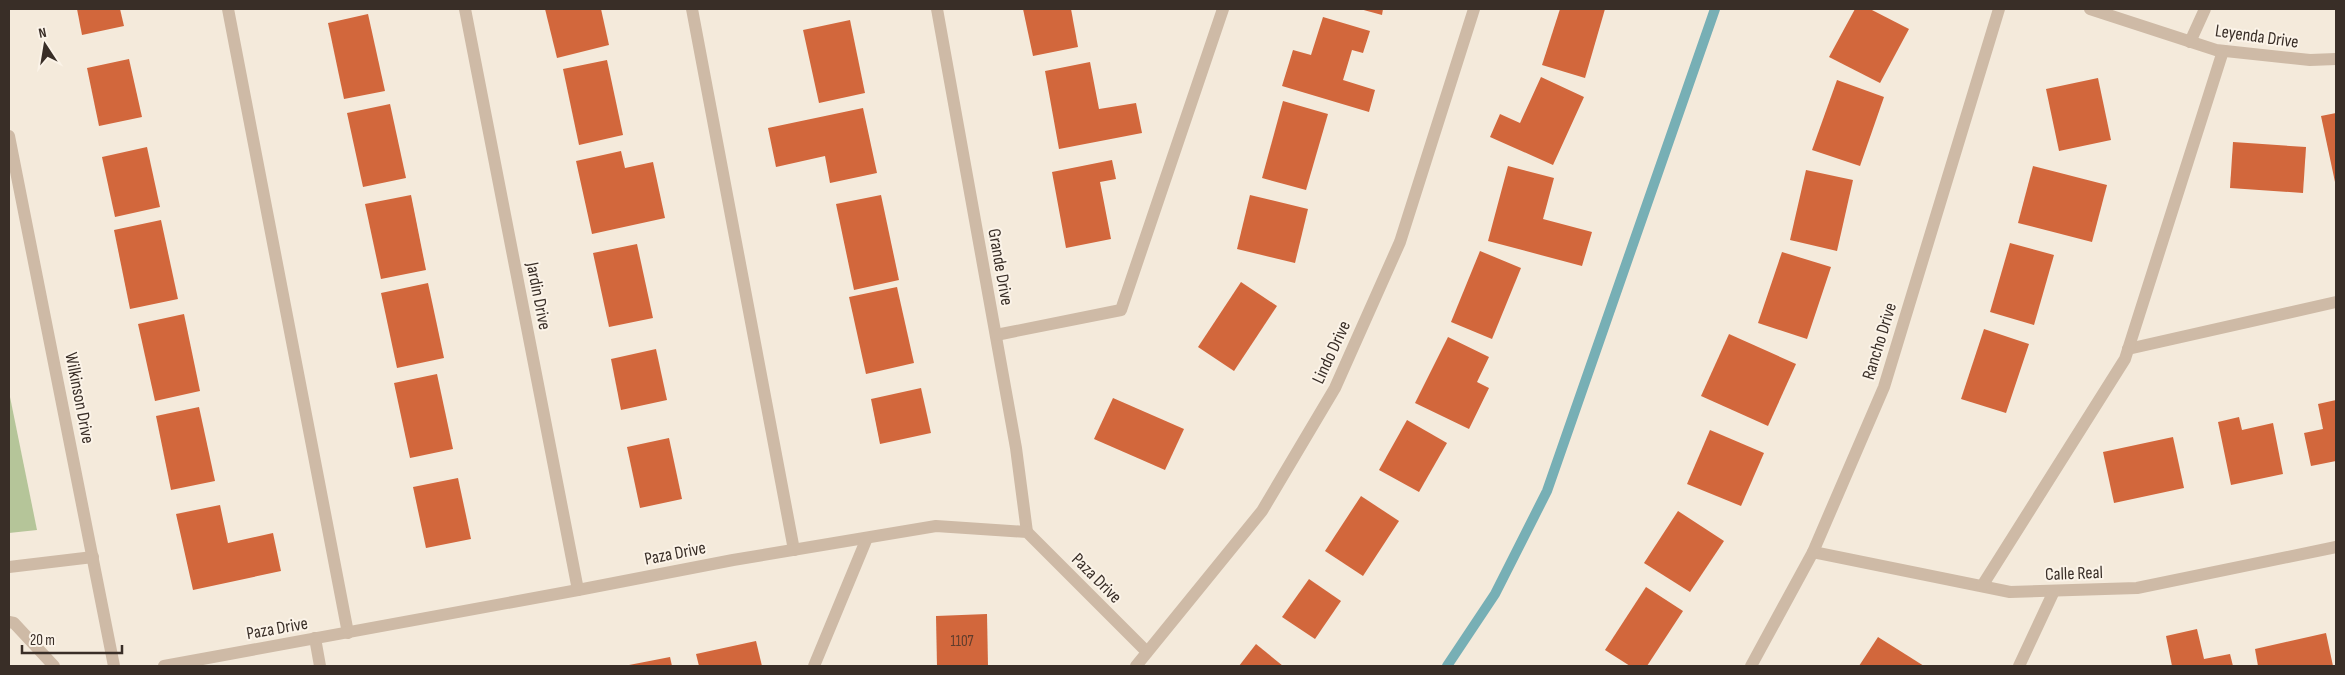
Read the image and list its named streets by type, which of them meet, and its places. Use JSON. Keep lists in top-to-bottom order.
{
  "streets": {
    "street": [
      "Leyenda Drive",
      "Grande Drive",
      "Jardin Drive",
      "Rancho Drive",
      "Lindo Drive",
      "Wilkinson Drive",
      "Paza Drive",
      "Calle Real"
    ]
  },
  "crossings": [
    ["Grande Drive", "Paza Drive"],
    ["Jardin Drive", "Paza Drive"],
    ["Rancho Drive", "Calle Real"],
    ["Lindo Drive", "Paza Drive"]
  ],
  "house_numbers": ["1107"],
  "scale_bar": "20 m",
  "north": "top"
}
